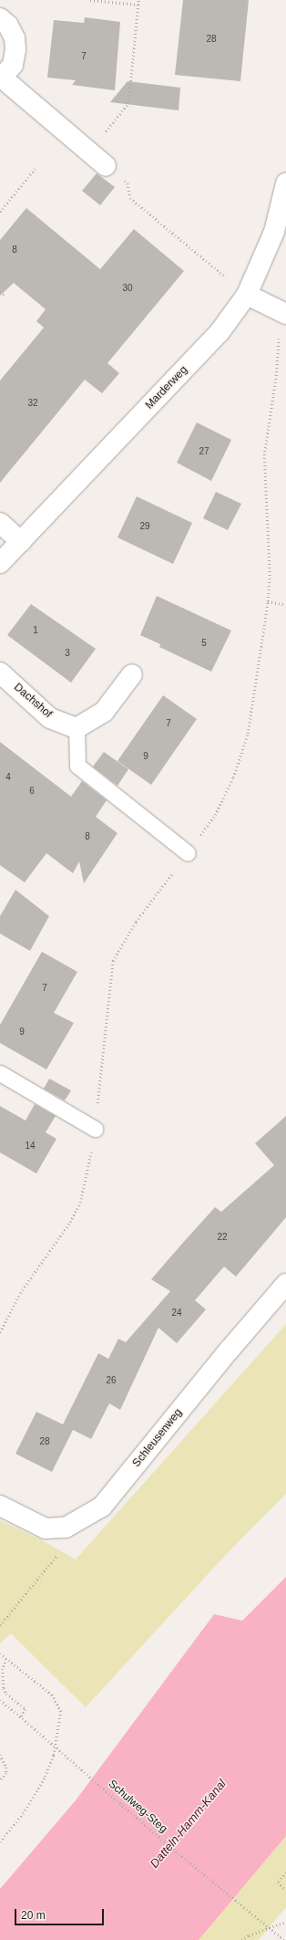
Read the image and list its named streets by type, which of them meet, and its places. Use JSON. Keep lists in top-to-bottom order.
{
  "streets": {
    "street": ["Marderweg", "Dachshof", "Schleusenweg"],
    "path": ["Schulweg-Steg"]
  },
  "water": ["Datteln-Hamm-Kanal"],
  "house_numbers": [
    "28",
    "7",
    "8",
    "30",
    "32",
    "27",
    "29",
    "1",
    "5",
    "3",
    "7",
    "9",
    "4",
    "6",
    "8",
    "7",
    "9",
    "14",
    "22",
    "24",
    "26",
    "28"
  ],
  "scale_bar": "20 m"
}
